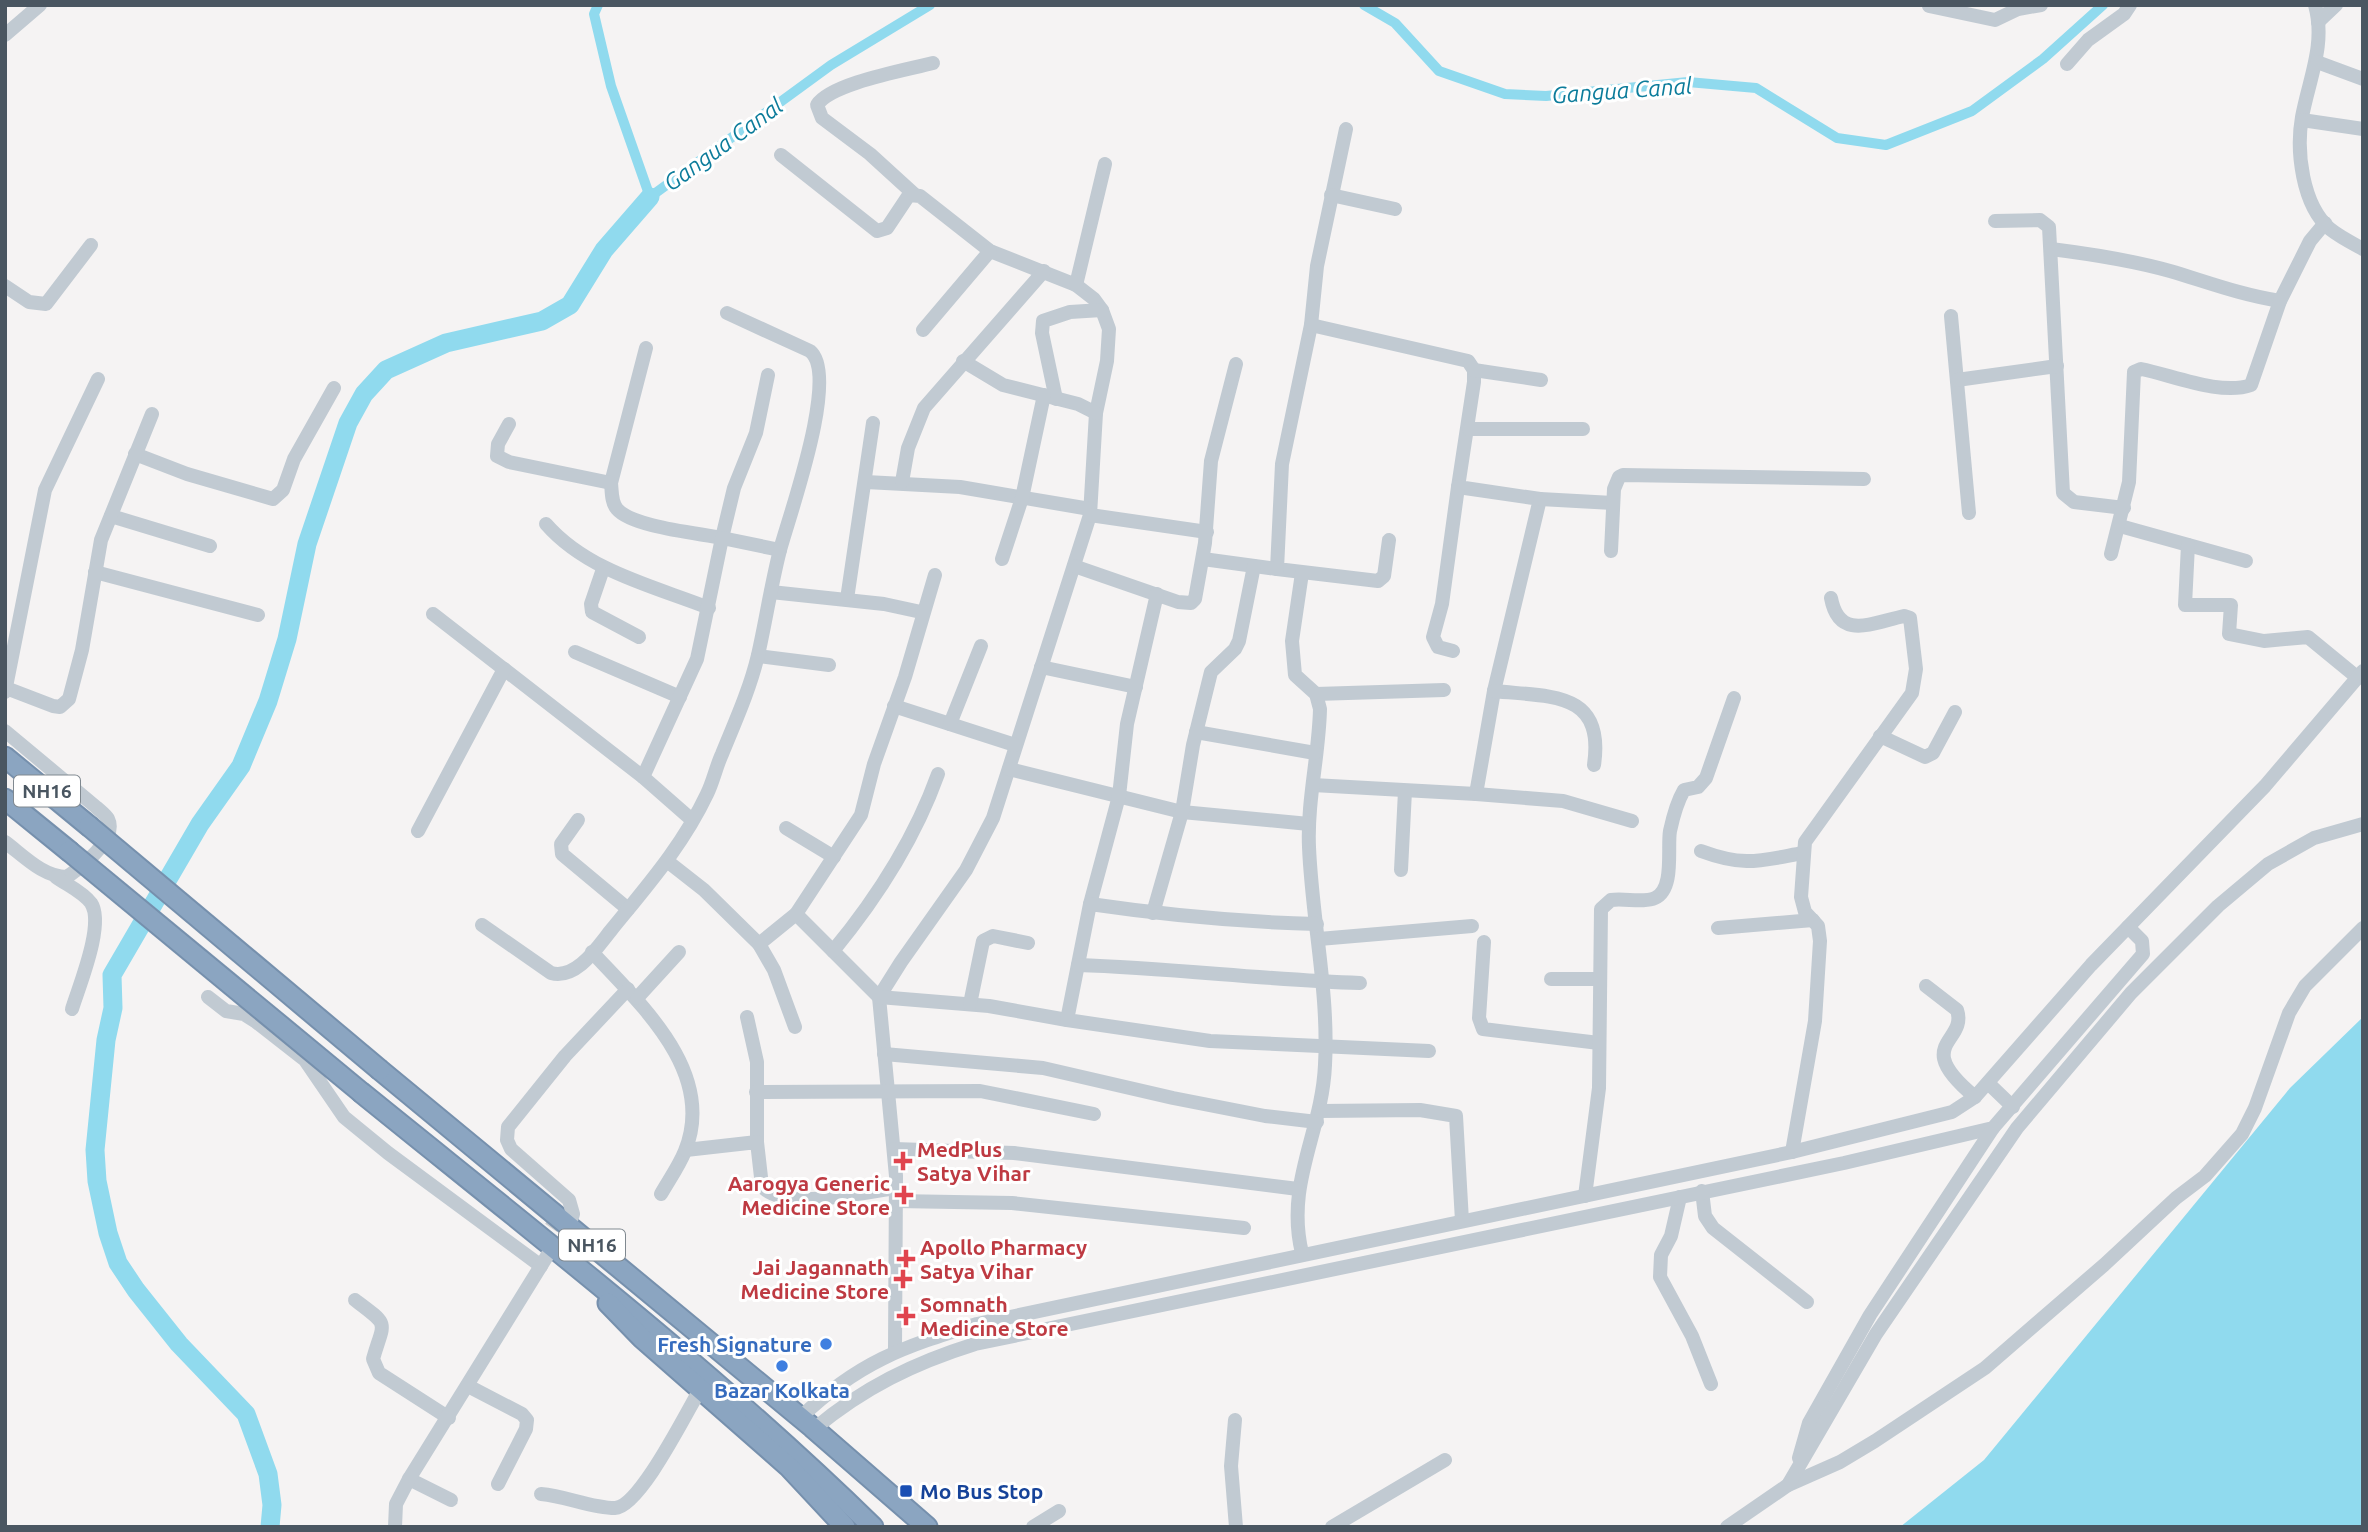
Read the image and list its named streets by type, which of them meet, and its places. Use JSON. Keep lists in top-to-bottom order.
{
  "streets": {
    "highway": ["NH16"]
  },
  "water": ["Gangua Canal"],
  "places": {
    "health": [
      "MedPlus Satya Vihar",
      "Aarogya Generic Medicine Store",
      "Apollo Pharmacy Satya Vihar",
      "Jai Jagannath Medicine Store",
      "Somnath Medicine Store"
    ],
    "other": ["Fresh Signature", "Bazar Kolkata"],
    "transit": ["Mo Bus Stop"]
  }
}
